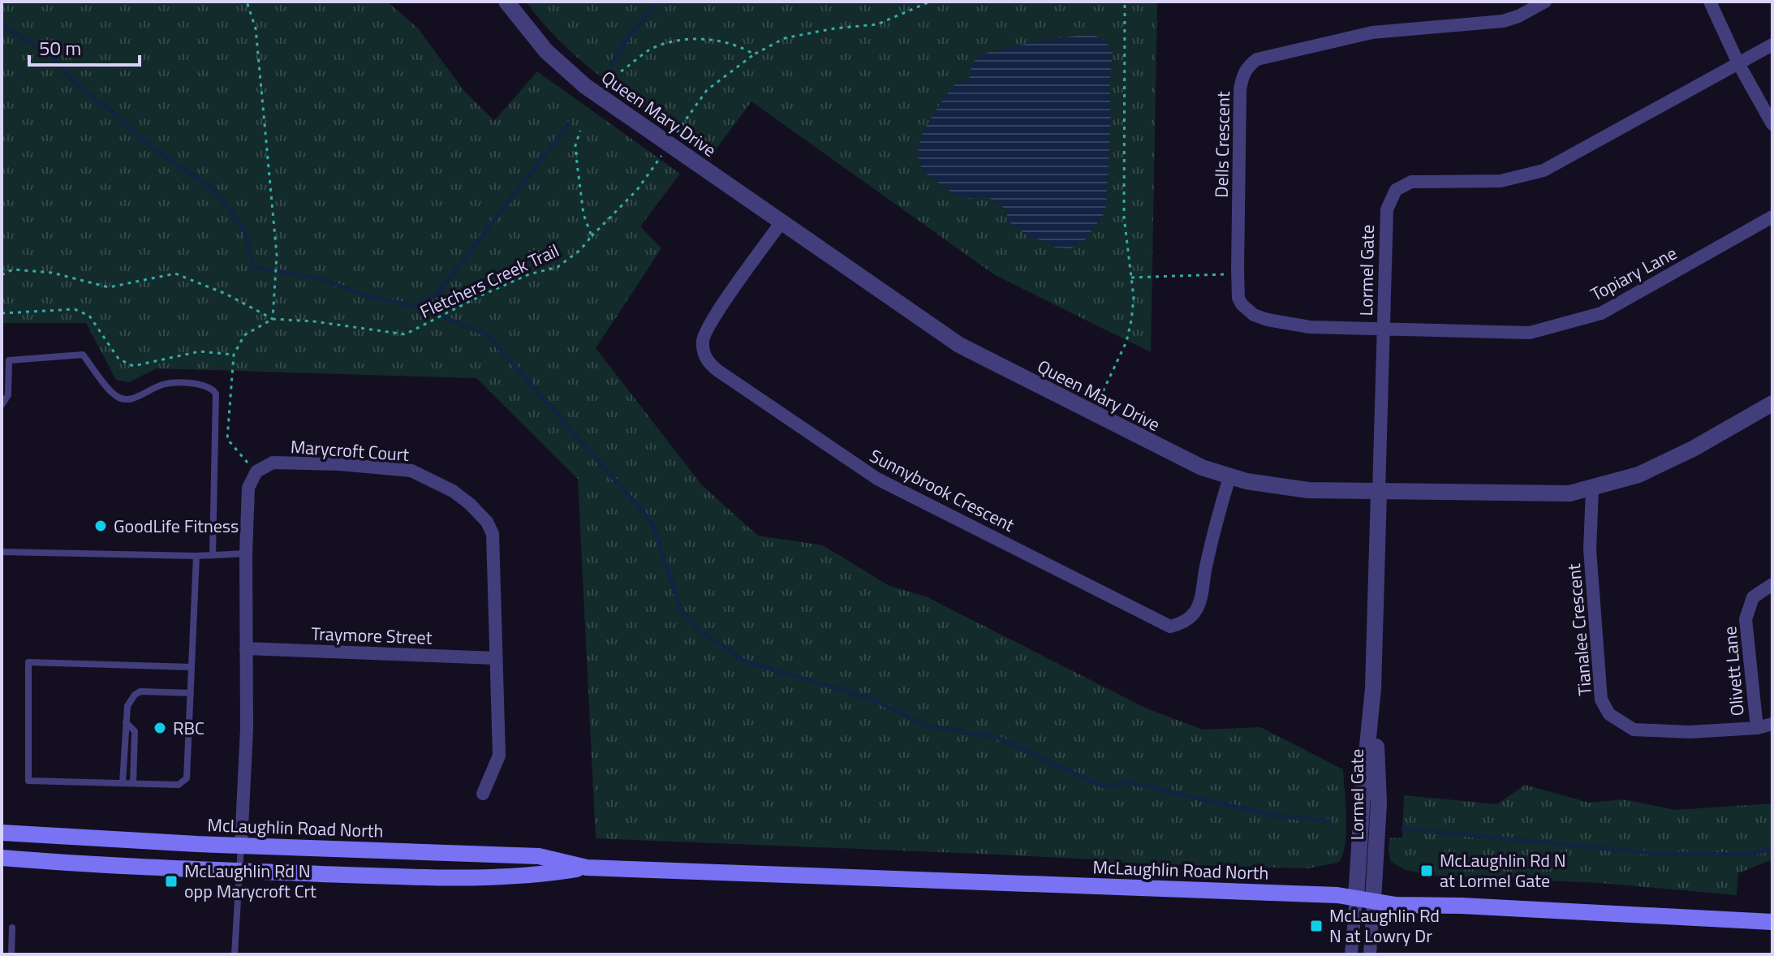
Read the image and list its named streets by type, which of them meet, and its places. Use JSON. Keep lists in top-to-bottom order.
{
  "streets": {
    "main road": ["McLaughlin Road North"],
    "street": [
      "Queen Mary Drive",
      "Dells Crescent",
      "Lormel Gate",
      "Topiary Lane",
      "Marycroft Court",
      "Sunnybrook Crescent",
      "Tianalee Crescent",
      "Traymore Street",
      "Olivett Lane"
    ],
    "path": ["Fletchers Creek Trail"]
  },
  "crossings": [
    ["Queen Mary Drive", "Lormel Gate"],
    ["Queen Mary Drive", "Sunnybrook Crescent"],
    ["Queen Mary Drive", "Tianalee Crescent"],
    ["Dells Crescent", "Lormel Gate"],
    ["Dells Crescent", "Topiary Lane"],
    ["Lormel Gate", "Topiary Lane"],
    ["Lormel Gate", "McLaughlin Road North"],
    ["Marycroft Court", "Traymore Street"],
    ["Tianalee Crescent", "Olivett Lane"]
  ],
  "places": {
    "other": ["GoodLife Fitness", "RBC"],
    "transit": ["McLaughlin Rd N at Lormel Gate", "McLaughlin Rd N opp Marycroft Crt", "McLaughlin Rd N at Lowry Dr"]
  },
  "scale_bar": "50 m"
}
